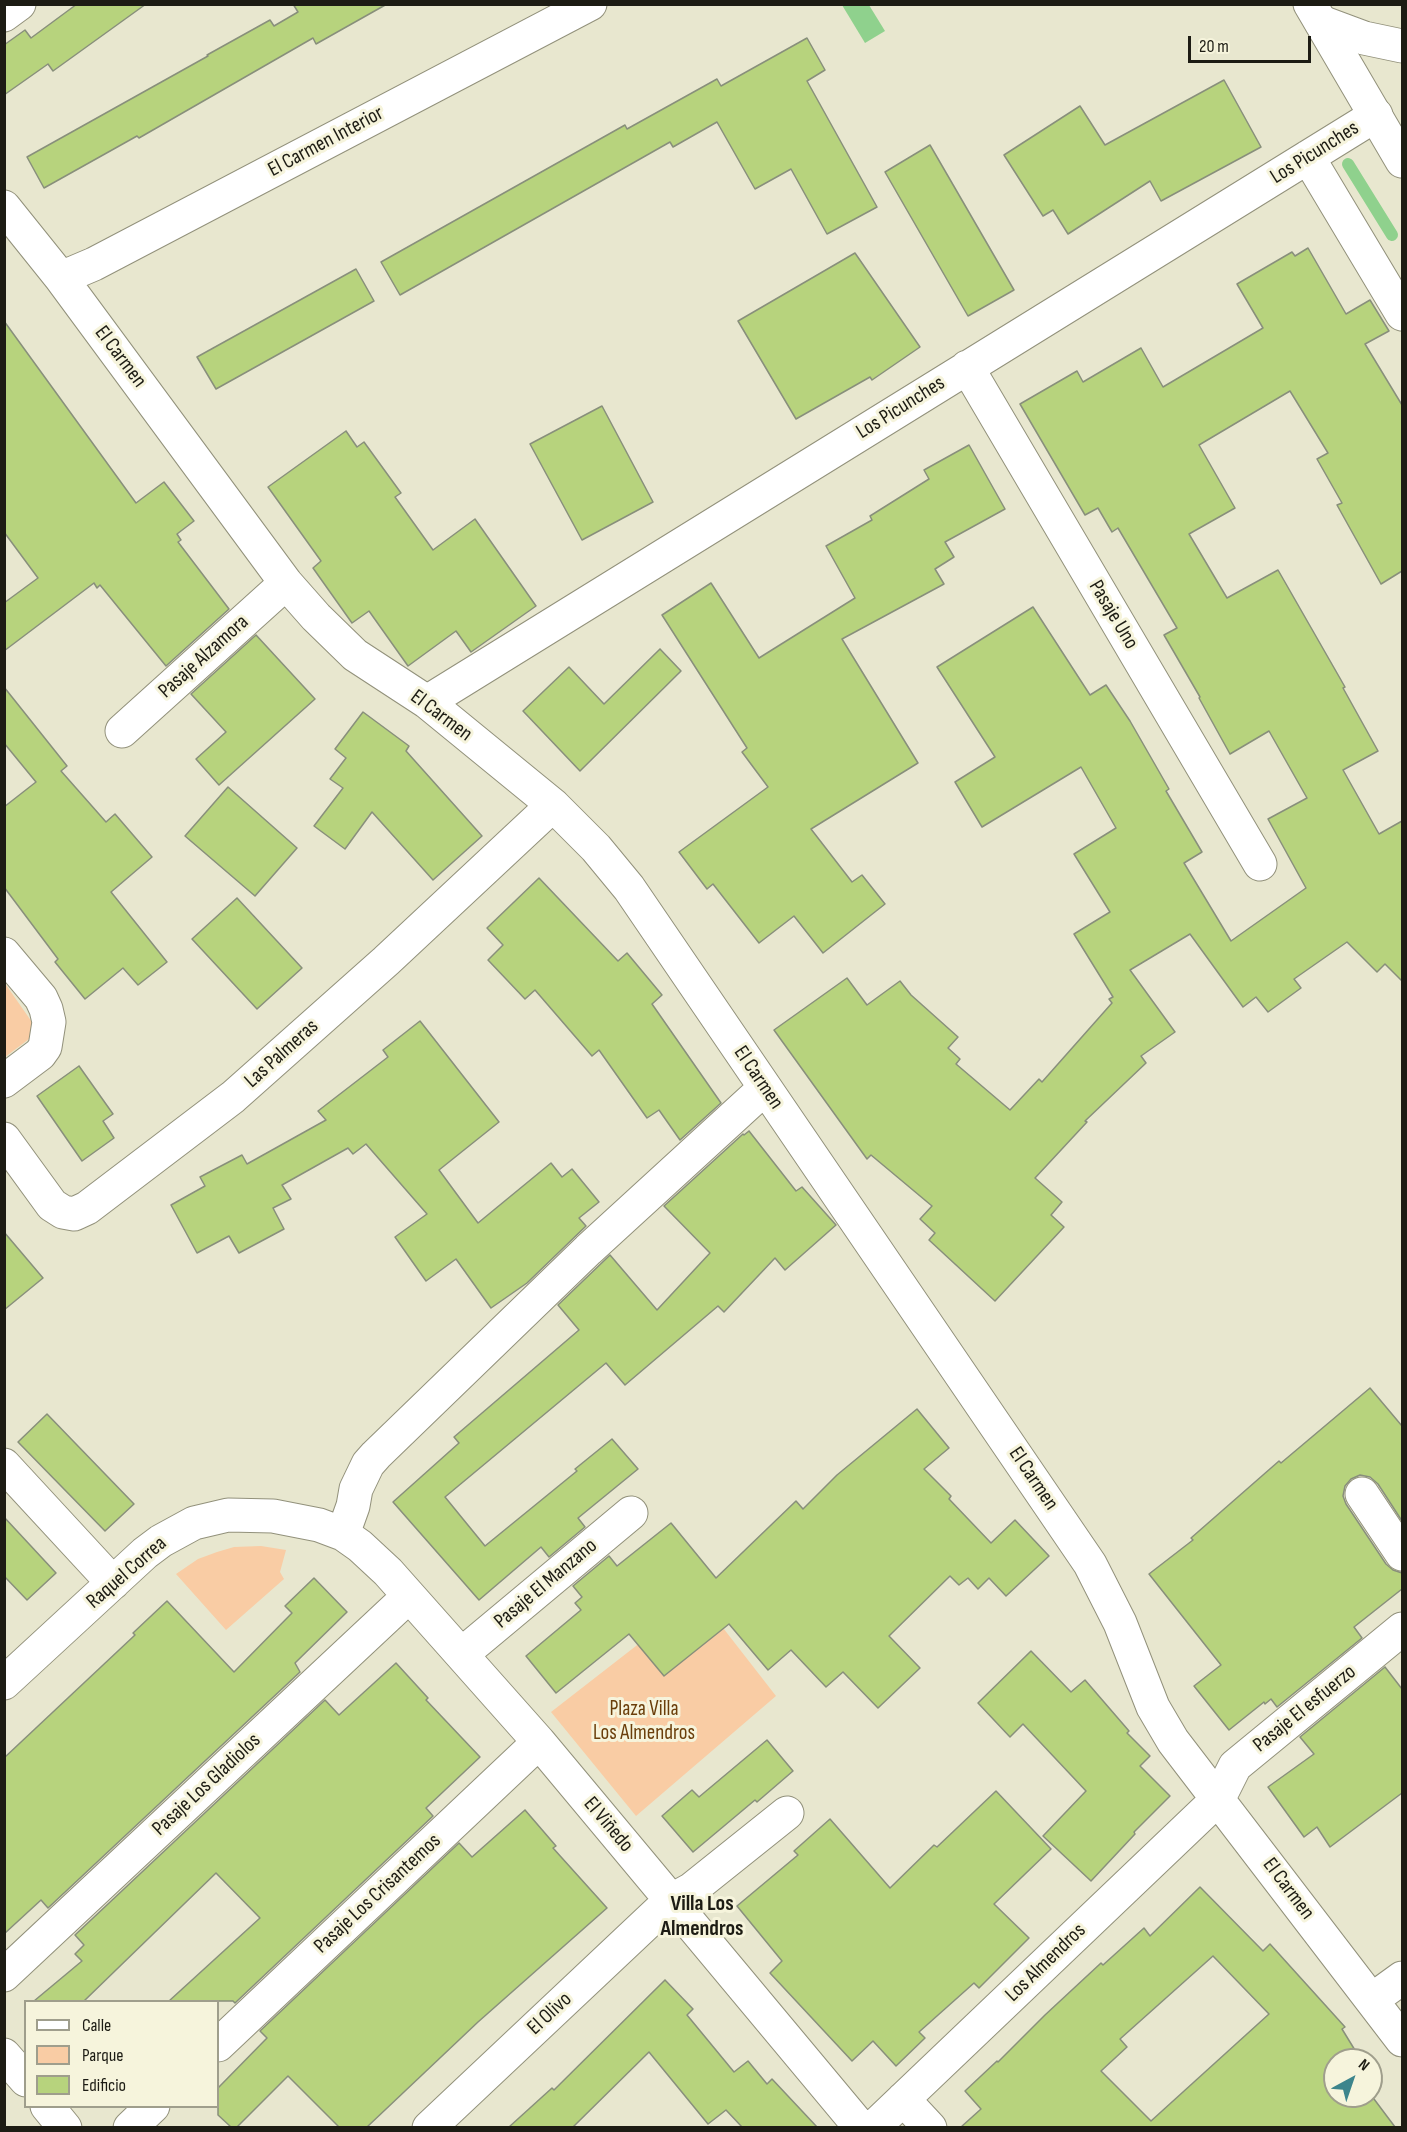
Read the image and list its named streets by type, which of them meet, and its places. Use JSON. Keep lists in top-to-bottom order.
{
  "streets": {
    "street": [
      "El Carmen Interior",
      "Los Picunches",
      "El Carmen",
      "Pasaje Uno",
      "Pasaje Alzamora",
      "Las Palmeras",
      "Raquel Correa",
      "Pasaje El Manzano",
      "Pasaje El esfuerzo",
      "Pasaje Los Gladiolos",
      "El Viñedo",
      "Pasaje Los Crisantemos",
      "Los Almendros",
      "El Olivo"
    ]
  },
  "crossings": [
    ["El Carmen Interior", "El Carmen"],
    ["Los Picunches", "El Carmen"],
    ["Los Picunches", "Pasaje Uno"],
    ["El Carmen", "Pasaje Alzamora"],
    ["El Carmen", "Las Palmeras"],
    ["El Carmen", "Pasaje El esfuerzo"],
    ["El Carmen", "Los Almendros"],
    ["Raquel Correa", "El Viñedo"],
    ["Pasaje El Manzano", "El Viñedo"],
    ["Pasaje El esfuerzo", "Los Almendros"],
    ["Pasaje Los Gladiolos", "El Viñedo"],
    ["El Viñedo", "Pasaje Los Crisantemos"],
    ["El Viñedo", "El Olivo"]
  ],
  "districts": ["Villa Los Almendros"],
  "parks": ["Plaza Villa Los Almendros"],
  "legend": ["Calle", "Parque", "Edificio"],
  "scale_bar": "20 m",
  "north": "top right"
}
